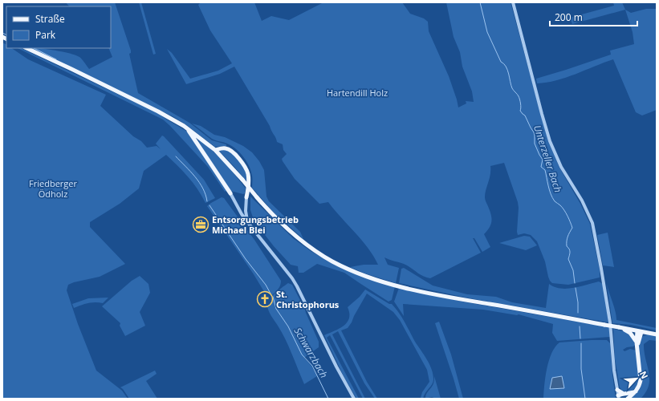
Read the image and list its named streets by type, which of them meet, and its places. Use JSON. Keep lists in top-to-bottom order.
{
  "water": ["Unterzeller Bach", "Schwarzbach"],
  "parks": ["Hartendill Holz", "Friedberger Ödholz"],
  "places": {
    "office": ["Entsorgungsbetrieb Michael Blei"],
    "church": ["St. Christophorus"]
  },
  "legend": ["Straße", "Park"],
  "scale_bar": "200 m",
  "north": "top right"
}
